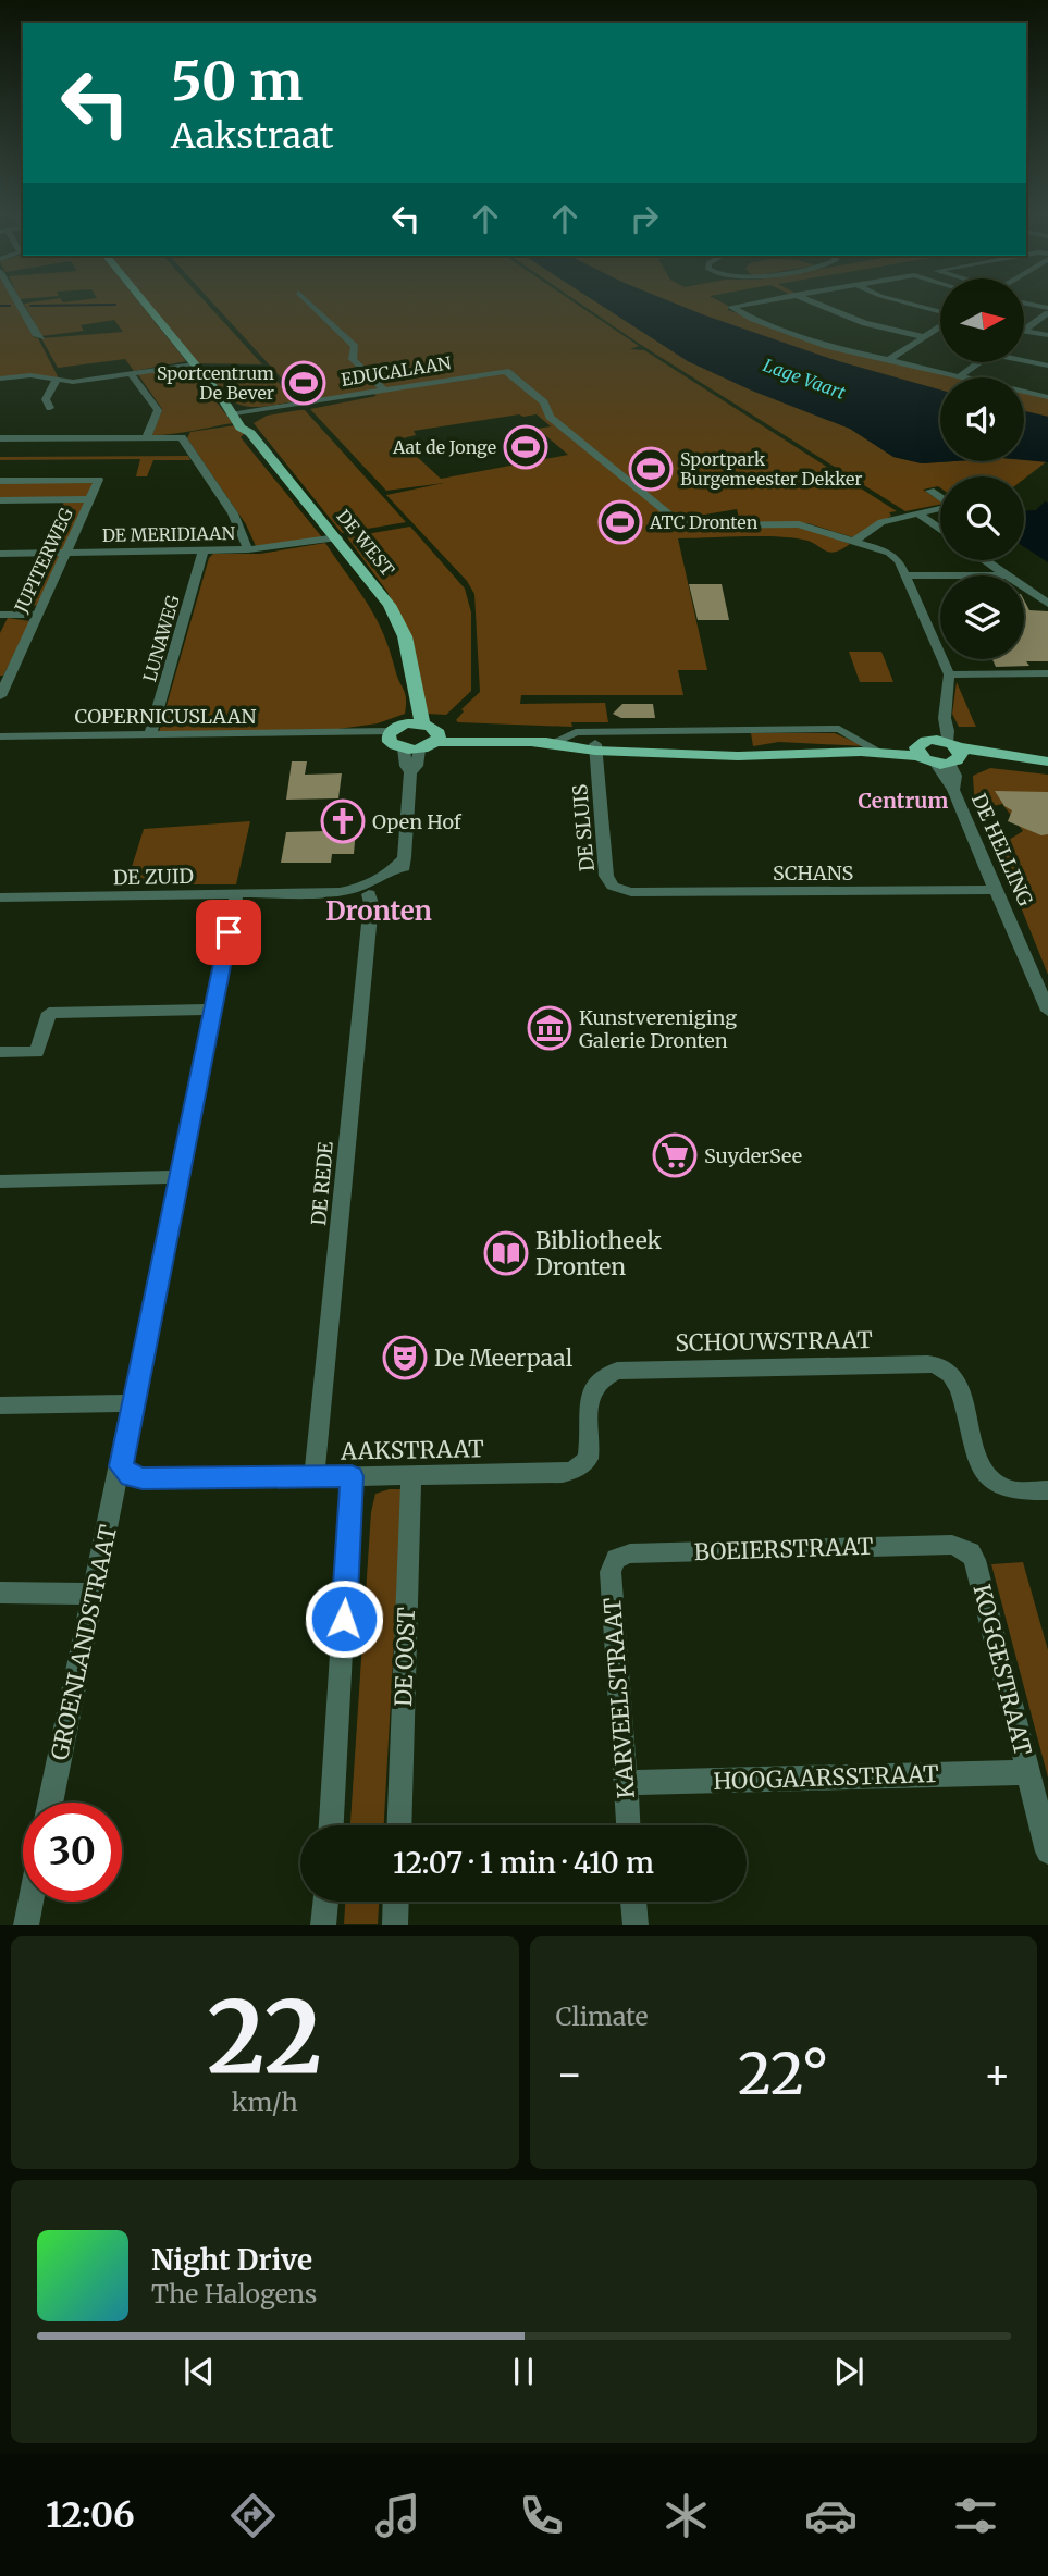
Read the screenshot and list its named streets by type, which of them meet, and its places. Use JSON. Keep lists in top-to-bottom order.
{
  "streets": {
    "main road": ["DE WEST"],
    "street": [
      "EDUCALAAN",
      "DE MERIDIAAN",
      "JUPITERWEG",
      "LUNAWEG",
      "COPERNICUSLAAN",
      "DE SLUIS",
      "DE HELLING",
      "SCHANS",
      "DE ZUID",
      "DE REDE",
      "SCHOUWSTRAAT",
      "AAKSTRAAT",
      "BOEIERSTRAAT",
      "GROENLANDSTRAAT",
      "DE OOST",
      "KOGGESTRAAT",
      "KARVEELSTRAAT",
      "HOOGAARSSTRAAT"
    ]
  },
  "crossings": [
    ["EDUCALAAN", "DE WEST"],
    ["EDUCALAAN", "DE HELLING"],
    ["DE MERIDIAAN", "DE WEST"],
    ["DE MERIDIAAN", "JUPITERWEG"],
    ["DE MERIDIAAN", "LUNAWEG"],
    ["LUNAWEG", "COPERNICUSLAAN"],
    ["DE SLUIS", "SCHANS"],
    ["DE HELLING", "SCHANS"],
    ["DE ZUID", "DE REDE"],
    ["DE ZUID", "GROENLANDSTRAAT"],
    ["DE REDE", "AAKSTRAAT"],
    ["SCHOUWSTRAAT", "AAKSTRAAT"],
    ["AAKSTRAAT", "GROENLANDSTRAAT"],
    ["AAKSTRAAT", "DE OOST"],
    ["BOEIERSTRAAT", "KOGGESTRAAT"],
    ["BOEIERSTRAAT", "KARVEELSTRAAT"],
    ["KOGGESTRAAT", "HOOGAARSSTRAAT"],
    ["KARVEELSTRAAT", "HOOGAARSSTRAAT"]
  ],
  "districts": ["Centrum", "Dronten"],
  "water": ["Lage Vaart"],
  "places": {
    "sports": [
      "Sportcentrum De Bever",
      "Aat de Jonge",
      "Sportpark Burgemeester Dekker",
      "ATC Dronten"
    ],
    "church": ["Open Hof"],
    "museum": ["Kunstvereniging Galerie Dronten"],
    "supermarket": ["SuyderSee"],
    "library": ["Bibliotheek Dronten"],
    "theatre": ["De Meerpaal"]
  },
  "north": "right",
  "page": {
    "turn": ["50 m", "Aakstraat"],
    "limit": "30",
    "trip": "12:07 · 1 min · 410 m",
    "tile": [
      ["22", "km/h"],
      "Climate"
    ],
    "heat": ["−", "22°", "+"],
    "song": ["Night Drive", "The Halogens"],
    "tabs": "12:06"
  }
}
